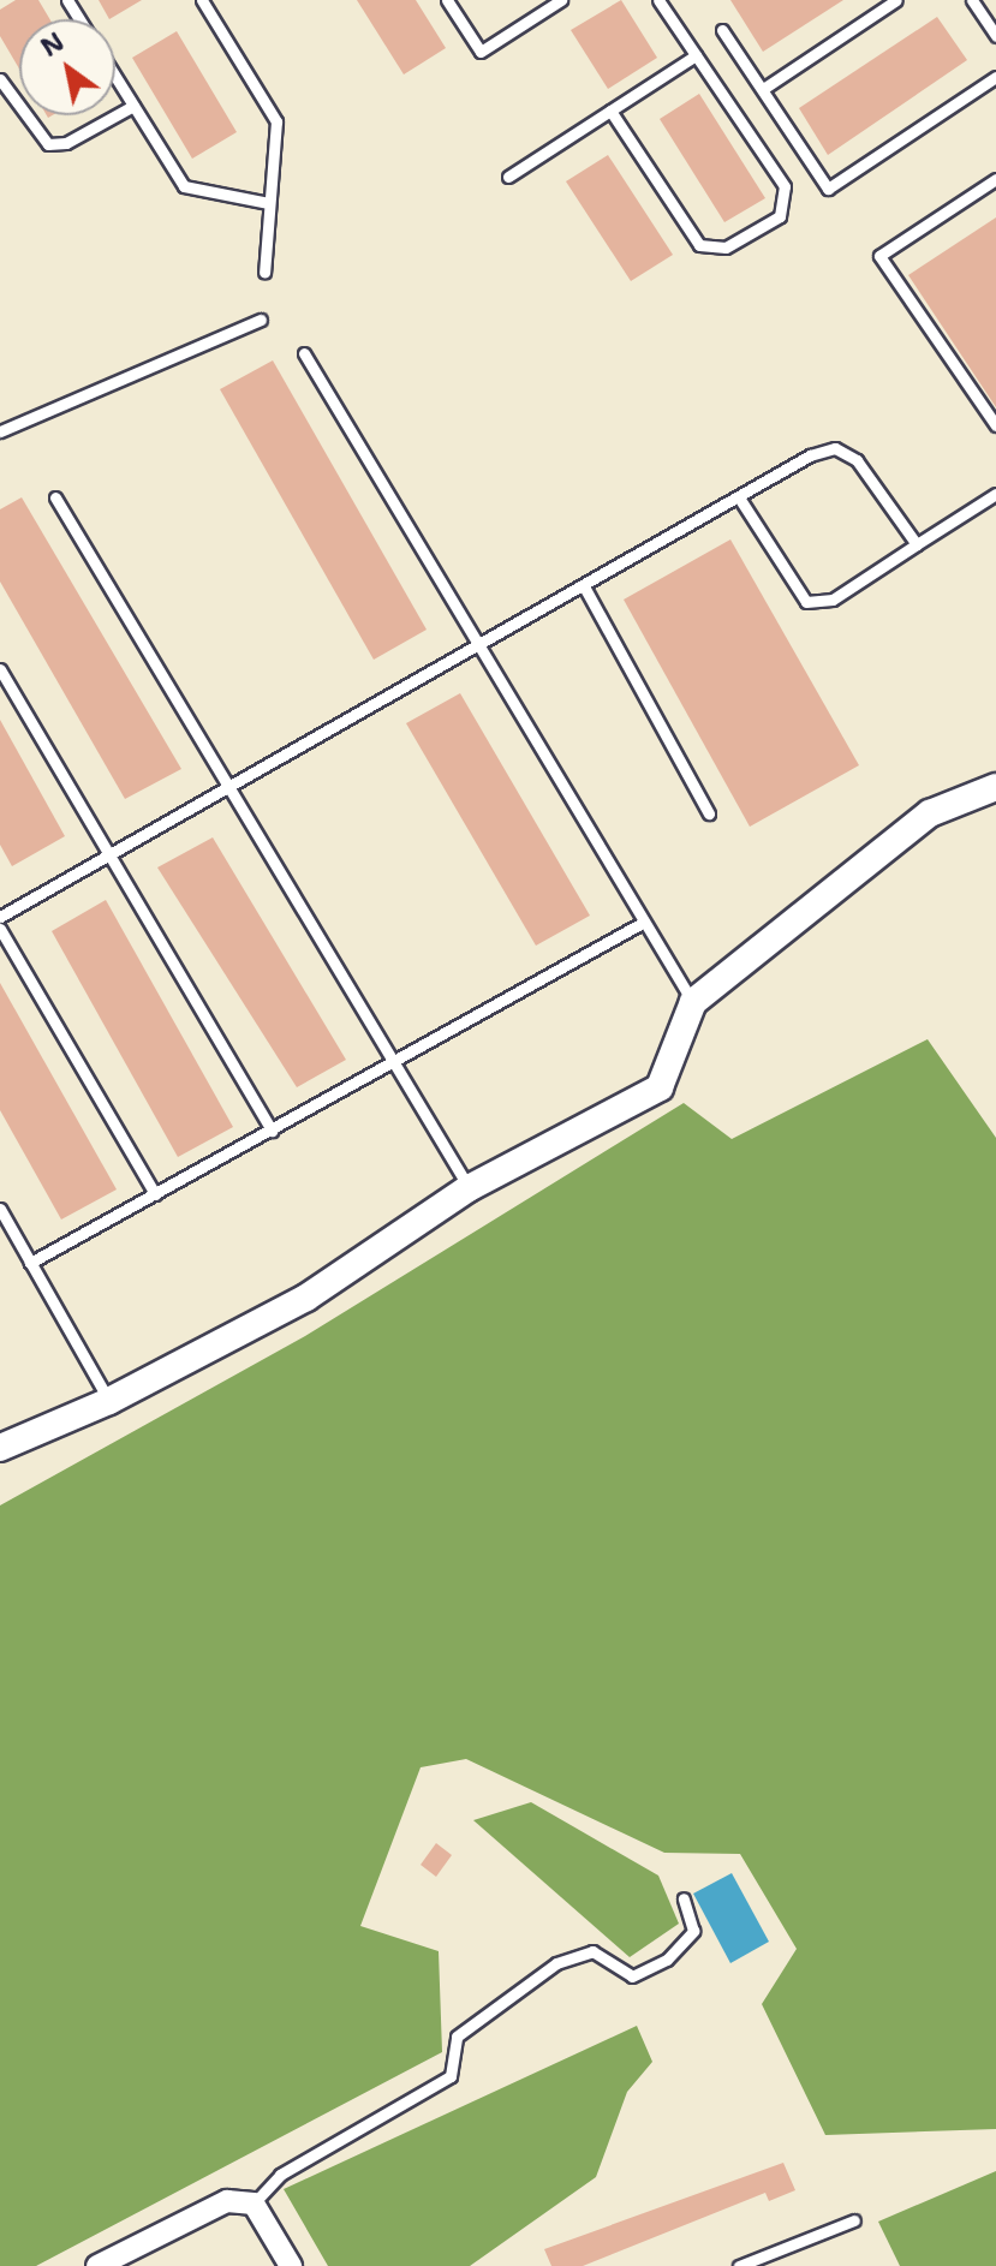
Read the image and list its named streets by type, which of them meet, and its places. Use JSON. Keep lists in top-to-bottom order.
{
  "north": "top left"
}
